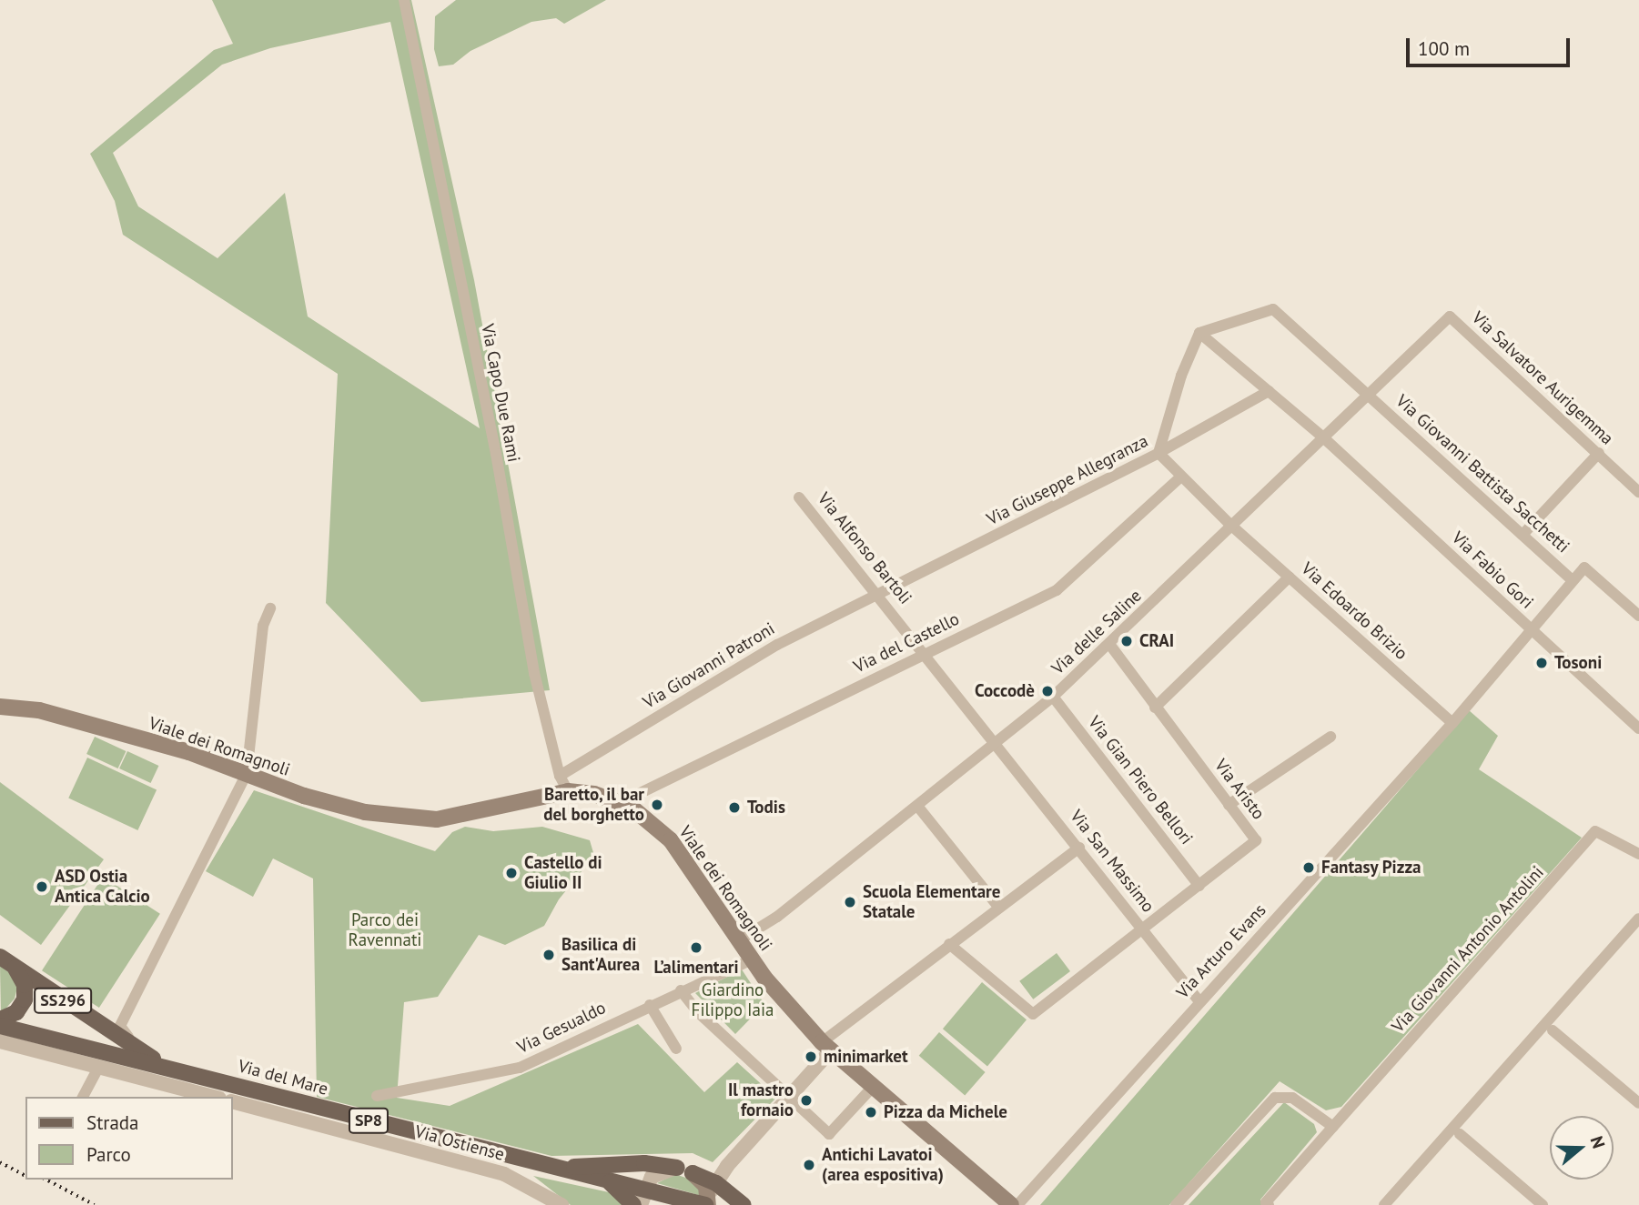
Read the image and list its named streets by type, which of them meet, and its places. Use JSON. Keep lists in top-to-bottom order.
{
  "streets": {
    "main road": [
      "Viale dei Romagnoli",
      "SS296",
      "Via del Mare",
      "SP8"
    ],
    "street": [
      "Via Salvatore Aurigemma",
      "Via Capo Due Rami",
      "Via Giovanni Battista Sacchetti",
      "Via Giuseppe Allegranza",
      "Via Alfonso Bartoli",
      "Via Fabio Gori",
      "Via Edoardo Brizio",
      "Via delle Saline",
      "Via del Castello",
      "Via Giovanni Patroni",
      "Via Gian Piero Bellori",
      "Via Aristo",
      "Via San Massimo",
      "Via Giovanni Antonio Antolini",
      "Via Arturo Evans",
      "Via Gesualdo",
      "Via Ostiense"
    ]
  },
  "crossings": [
    ["Via Salvatore Aurigemma", "Via delle Saline"],
    ["Via Capo Due Rami", "Via Giovanni Patroni"],
    ["Via Capo Due Rami", "Viale dei Romagnoli"],
    ["Via Giovanni Battista Sacchetti", "Via Fabio Gori"],
    ["Via Giovanni Battista Sacchetti", "Via delle Saline"],
    ["Via Giovanni Battista Sacchetti", "Via Arturo Evans"],
    ["Via Giuseppe Allegranza", "Via Alfonso Bartoli"],
    ["Via Giuseppe Allegranza", "Via Fabio Gori"],
    ["Via Giuseppe Allegranza", "Via Edoardo Brizio"],
    ["Via Giuseppe Allegranza", "Via Giovanni Patroni"],
    ["Via Alfonso Bartoli", "Via delle Saline"],
    ["Via Alfonso Bartoli", "Via del Castello"],
    ["Via Alfonso Bartoli", "Via Giovanni Patroni"],
    ["Via Alfonso Bartoli", "Via San Massimo"],
    ["Via Fabio Gori", "Via delle Saline"],
    ["Via Fabio Gori", "Via Arturo Evans"],
    ["Via Edoardo Brizio", "Via delle Saline"],
    ["Via Edoardo Brizio", "Via del Castello"],
    ["Via Edoardo Brizio", "Via Arturo Evans"],
    ["Via delle Saline", "Viale dei Romagnoli"],
    ["Via delle Saline", "Via Gian Piero Bellori"],
    ["Via delle Saline", "Via Aristo"],
    ["Via delle Saline", "Via San Massimo"],
    ["Via del Castello", "Viale dei Romagnoli"],
    ["Viale dei Romagnoli", "Via Gesualdo"],
    ["Via Gian Piero Bellori", "Via Aristo"],
    ["Via Aristo", "Via San Massimo"],
    ["Via San Massimo", "Via Arturo Evans"],
    ["SS296", "Via del Mare"]
  ],
  "parks": ["Parco dei Ravennati", "Giardino Filippo Iaia"],
  "places": [
    "CRAI",
    "Tosoni",
    "Coccodè",
    "Baretto, il bar del borghetto",
    "Todis",
    "Fantasy Pizza",
    "Castello di Giulio II",
    "ASD Ostia Antica Calcio",
    "Scuola Elementare Statale",
    "L’alimentari",
    "Basilica di Sant'Aurea",
    "minimarket",
    "Il mastro fornaio",
    "Pizza da Michele",
    "Antichi Lavatoi (area espositiva)"
  ],
  "legend": ["Strada", "Parco"],
  "scale_bar": "100 m",
  "north": "right"
}
